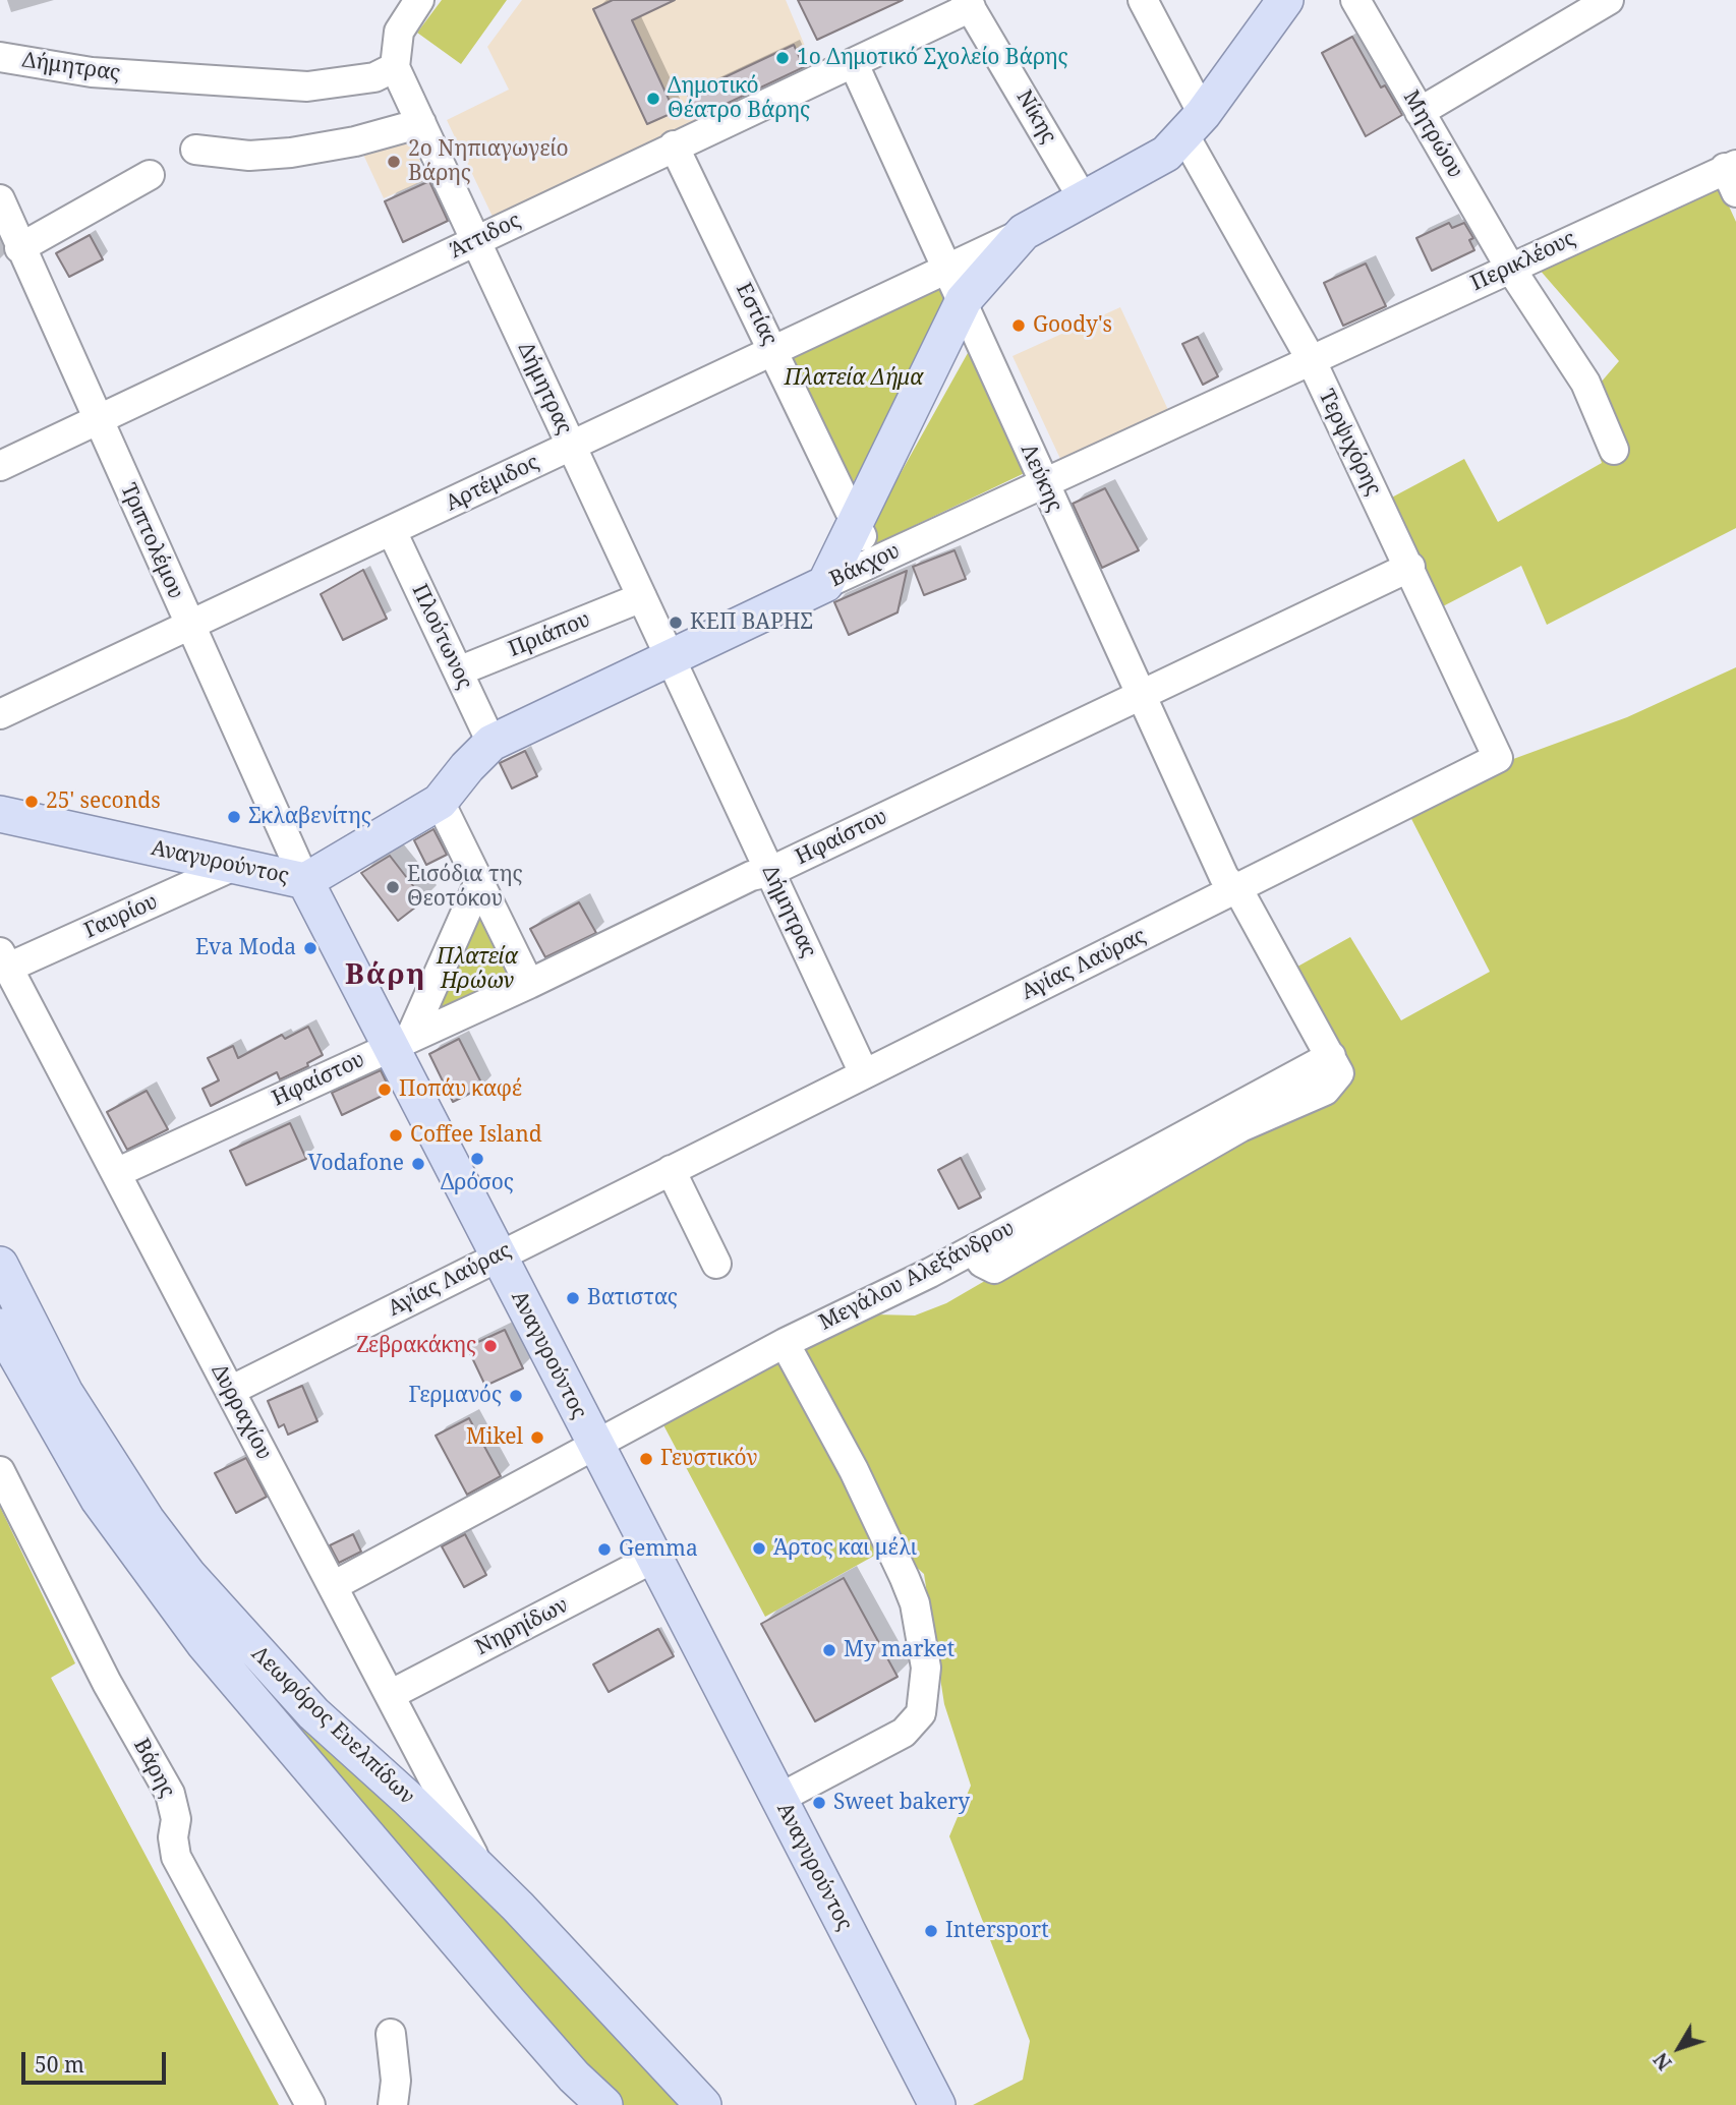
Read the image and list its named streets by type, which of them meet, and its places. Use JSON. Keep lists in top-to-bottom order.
{
  "streets": {
    "main road": ["Βάκχου", "Αναγυρούντος", "Λεωφόρος Ευελπίδων"],
    "street": [
      "Δήμητρας",
      "Νίκης",
      "Μητρώου",
      "Άττιδος",
      "Περικλέους",
      "Εστίας",
      "Τερψιχόρης",
      "Λεύκης",
      "Αρτέμιδος",
      "Τριπτολέμου",
      "Πριάπου",
      "Πλούτωνος",
      "Ηφαίστου",
      "Γαυρίου",
      "Αγίας Λαύρας",
      "Μεγάλου Αλεξάνδρου",
      "Δυρραχίου",
      "Νηρηίδων",
      "Βάρης"
    ]
  },
  "crossings": [
    ["Δήμητρας", "Άττιδος"],
    ["Δήμητρας", "Αρτέμιδος"],
    ["Δήμητρας", "Βάκχου"],
    ["Δήμητρας", "Πριάπου"],
    ["Δήμητρας", "Ηφαίστου"],
    ["Δήμητρας", "Αγίας Λαύρας"],
    ["Νίκης", "Άττιδος"],
    ["Μητρώου", "Περικλέους"],
    ["Άττιδος", "Εστίας"],
    ["Άττιδος", "Λεύκης"],
    ["Άττιδος", "Τριπτολέμου"],
    ["Περικλέους", "Τερψιχόρης"],
    ["Περικλέους", "Βάκχου"],
    ["Εστίας", "Αρτέμιδος"],
    ["Εστίας", "Βάκχου"],
    ["Τερψιχόρης", "Βάκχου"],
    ["Τερψιχόρης", "Ηφαίστου"],
    ["Τερψιχόρης", "Αγίας Λαύρας"],
    ["Λεύκης", "Αρτέμιδος"],
    ["Λεύκης", "Βάκχου"],
    ["Λεύκης", "Ηφαίστου"],
    ["Λεύκης", "Αγίας Λαύρας"],
    ["Λεύκης", "Μεγάλου Αλεξάνδρου"],
    ["Αρτέμιδος", "Τριπτολέμου"],
    ["Αρτέμιδος", "Πλούτωνος"],
    ["Τριπτολέμου", "Αναγυρούντος"],
    ["Βάκχου", "Πλούτωνος"],
    ["Πριάπου", "Πλούτωνος"],
    ["Ηφαίστου", "Αναγυρούντος"],
    ["Ηφαίστου", "Δυρραχίου"],
    ["Αναγυρούντος", "Γαυρίου"],
    ["Αναγυρούντος", "Αγίας Λαύρας"],
    ["Αναγυρούντος", "Μεγάλου Αλεξάνδρου"],
    ["Αναγυρούντος", "Νηρηίδων"],
    ["Γαυρίου", "Δυρραχίου"],
    ["Αγίας Λαύρας", "Μεγάλου Αλεξάνδρου"],
    ["Αγίας Λαύρας", "Δυρραχίου"],
    ["Μεγάλου Αλεξάνδρου", "Δυρραχίου"],
    ["Δυρραχίου", "Νηρηίδων"],
    ["Δυρραχίου", "Λεωφόρος Ευελπίδων"]
  ],
  "districts": ["Βάρη"],
  "parks": ["Πλατεία Δήμα", "Πλατεία Ηρώων"],
  "places": [
    "1ο Δημοτικό Σχολείο Βάρης",
    "Δημοτικό Θέατρο Βάρης",
    "2ο Νηπιαγωγείο Βάρης",
    "Goody's",
    "ΚΕΠ ΒΑΡΗΣ",
    "25' seconds",
    "Σκλαβενίτης",
    "Εισόδια της Θεοτόκου",
    "Eva Moda",
    "Ποπάυ καφέ",
    "Coffee Island",
    "Δρόσος",
    "Vodafone",
    "Βατιστας",
    "Ζεβρακάκης",
    "Γερμανός",
    "Mikel",
    "Γευστικόν",
    "Άρτος και μέλι",
    "Gemma",
    "My market",
    "Sweet bakery",
    "Intersport"
  ],
  "scale_bar": "50 m",
  "north": "bottom left"
}
